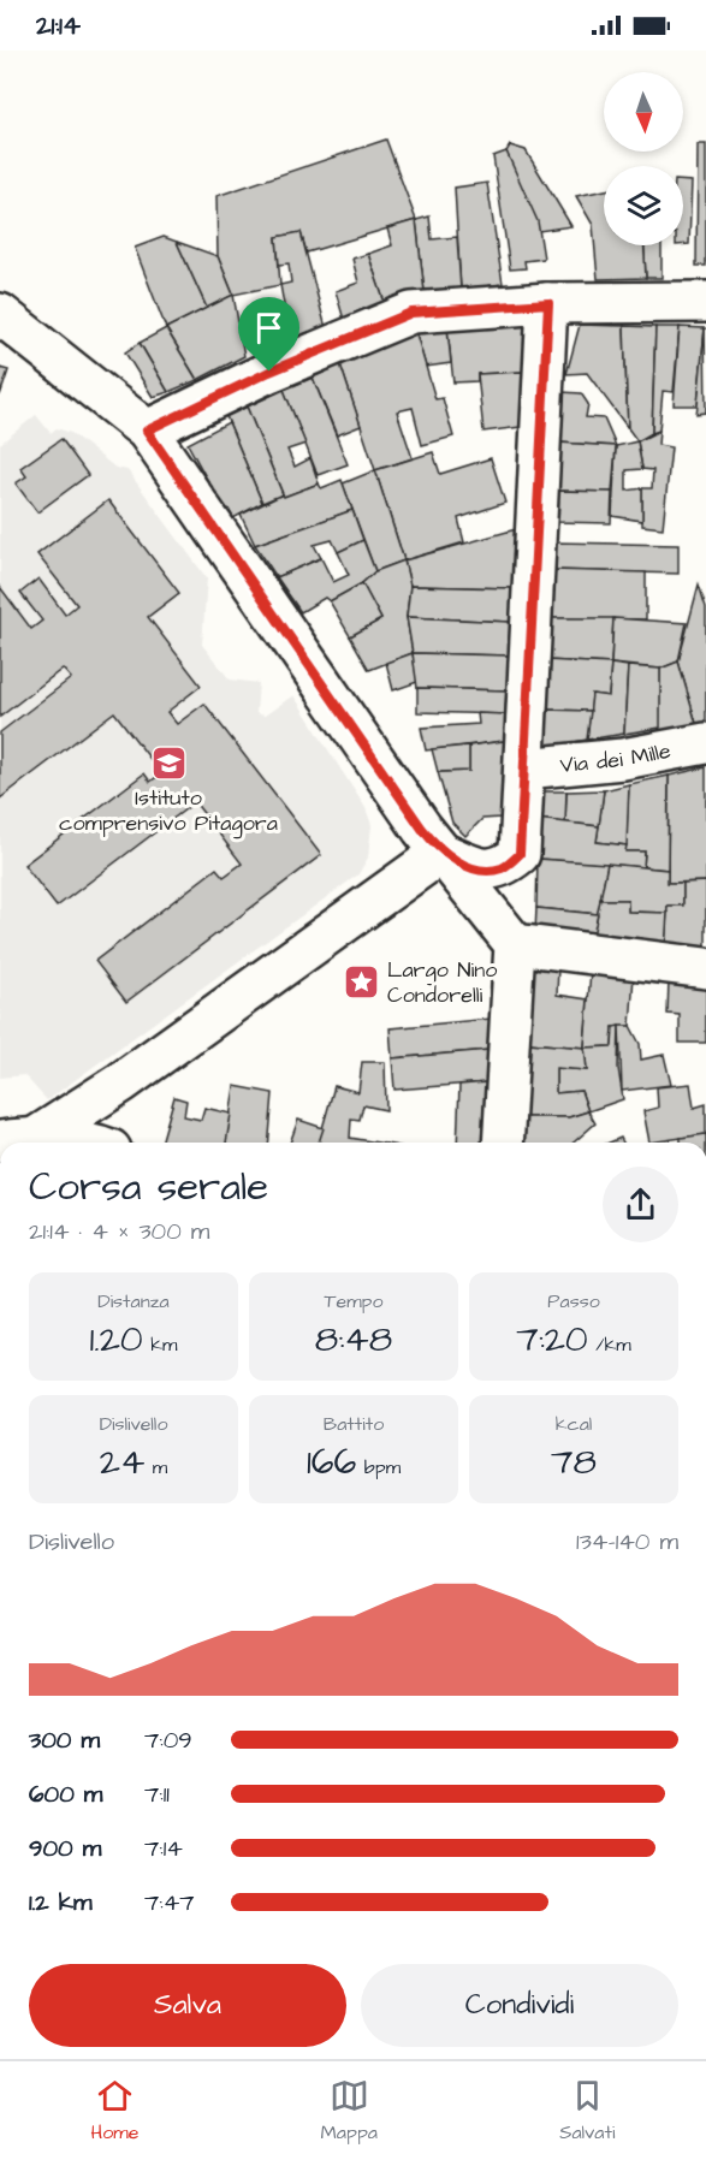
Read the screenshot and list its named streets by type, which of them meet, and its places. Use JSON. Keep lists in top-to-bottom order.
{
  "streets": {
    "street": ["Via dei Mille"]
  },
  "places": {
    "school or university": ["Istituto comprensivo Pitagora"],
    "place": ["Largo Nino Condorelli"]
  },
  "north": "bottom",
  "page": {
    "status": "21:14",
    "heading": ["Corsa serale", "21:14 · 4 × 300 m"],
    "stats": [
      ["Distanza", "1.20 km"],
      ["Tempo", "8:48"],
      ["Passo", "7:20 /km"],
      ["Dislivello", "24 m"],
      ["Battito", "166 bpm"],
      ["kcal", "78"]
    ],
    "chart": ["Dislivello", "134–140 m"],
    "list": [
      {
        "name": "300 m",
        "note": "7:09"
      },
      {
        "name": "600 m",
        "note": "7:11"
      },
      {
        "name": "900 m",
        "note": "7:14"
      },
      {
        "name": "1.2 km",
        "note": "7:47"
      }
    ],
    "buttons": ["Salva", "Condividi"],
    "tabs": ["Home", "Mappa", "Salvati"]
  }
}
